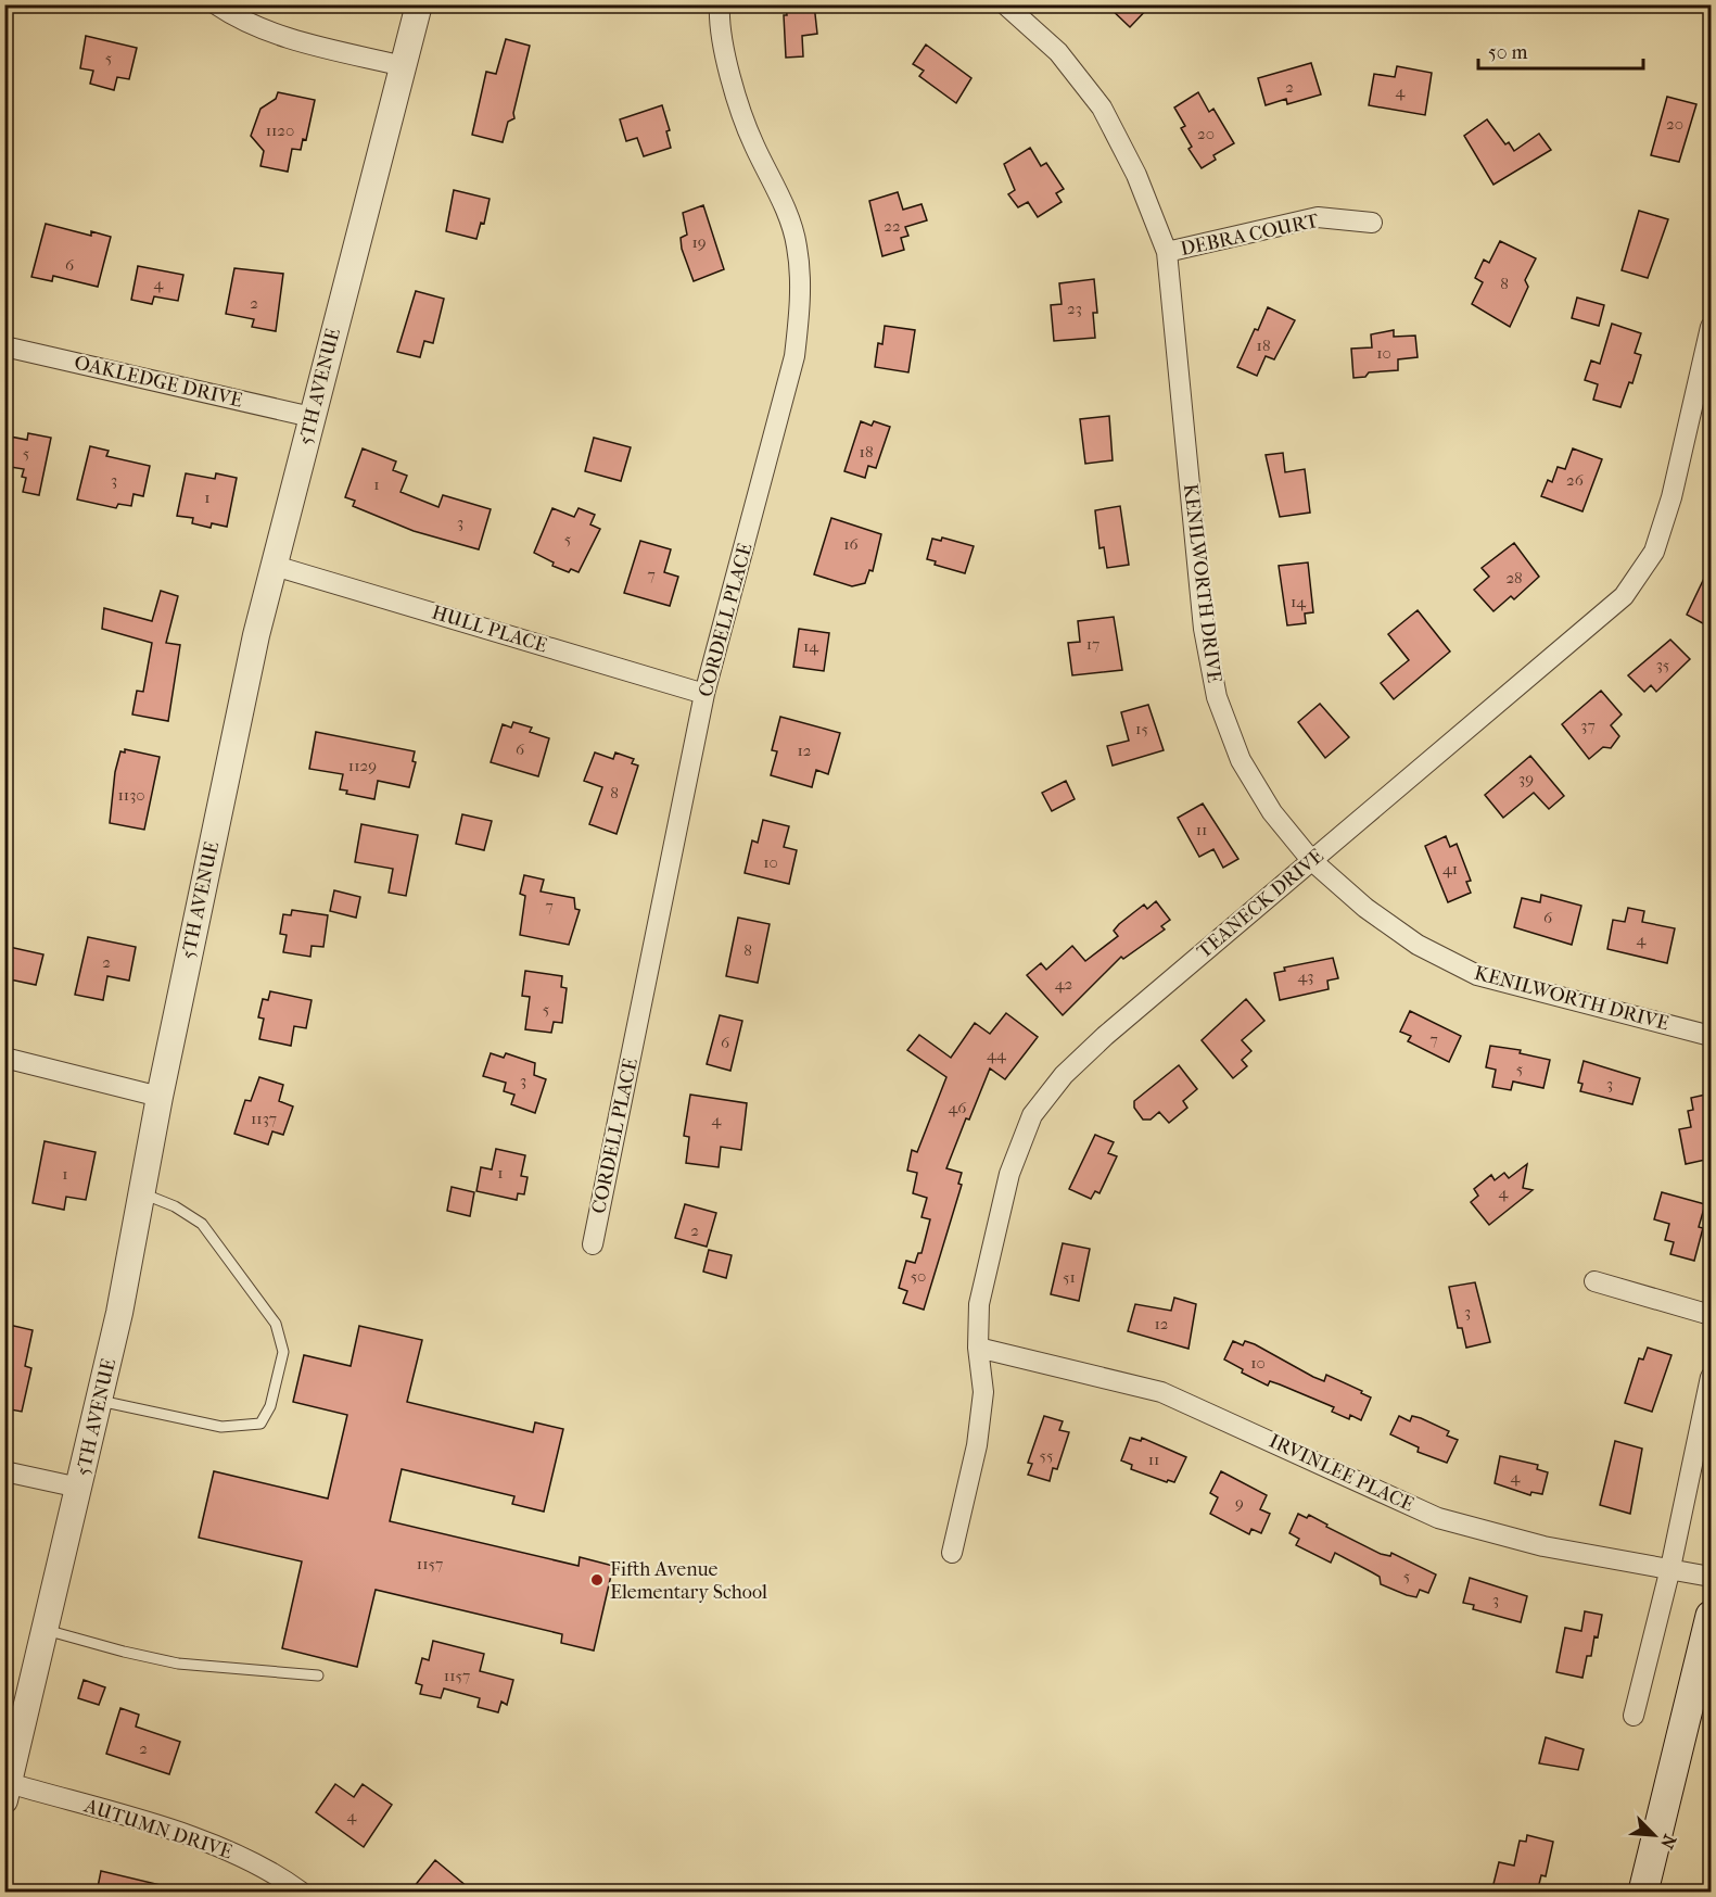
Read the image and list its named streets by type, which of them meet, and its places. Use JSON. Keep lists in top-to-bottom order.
{
  "streets": {
    "street": [
      "DEBRA COURT",
      "OAKLEDGE DRIVE",
      "5TH AVENUE",
      "KENILWORTH DRIVE",
      "CORDELL PLACE",
      "HULL PLACE",
      "TEANECK DRIVE",
      "IRVINLEE PLACE",
      "AUTUMN DRIVE"
    ]
  },
  "crossings": [
    ["DEBRA COURT", "KENILWORTH DRIVE"],
    ["OAKLEDGE DRIVE", "5TH AVENUE"],
    ["5TH AVENUE", "HULL PLACE"],
    ["5TH AVENUE", "AUTUMN DRIVE"],
    ["KENILWORTH DRIVE", "TEANECK DRIVE"],
    ["CORDELL PLACE", "HULL PLACE"],
    ["TEANECK DRIVE", "IRVINLEE PLACE"]
  ],
  "places": ["Fifth Avenue Elementary School"],
  "house_numbers": [
    "5",
    "2",
    "4",
    "20",
    "1120",
    "20",
    "22",
    "19",
    "6",
    "4",
    "8",
    "2",
    "23",
    "18",
    "10",
    "18",
    "5",
    "3",
    "26",
    "1",
    "1",
    "3",
    "5",
    "16",
    "7",
    "28",
    "14",
    "17",
    "14",
    "35",
    "37",
    "15",
    "6",
    "12",
    "1129",
    "39",
    "8",
    "1130",
    "11",
    "10",
    "41",
    "7",
    "6",
    "4",
    "8",
    "2",
    "43",
    "42",
    "5",
    "7",
    "6",
    "44",
    "5",
    "3",
    "3",
    "46",
    "1137",
    "4",
    "1",
    "1",
    "4",
    "2",
    "50",
    "51",
    "3",
    "12",
    "10",
    "55",
    "11",
    "4",
    "9",
    "1157",
    "5",
    "3",
    "1157",
    "2",
    "4"
  ],
  "scale_bar": "50 m",
  "north": "bottom right"
}
